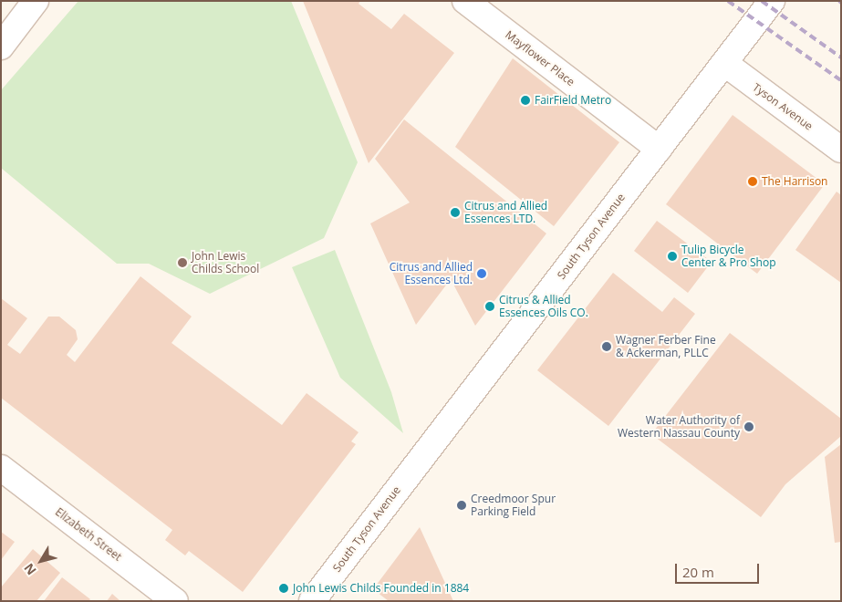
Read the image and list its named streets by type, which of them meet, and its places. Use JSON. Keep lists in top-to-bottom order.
{
  "streets": {
    "street": [
      "Mayflower Place",
      "Tyson Avenue",
      "South Tyson Avenue",
      "Elizabeth Street"
    ]
  },
  "crossings": [
    ["Mayflower Place", "South Tyson Avenue"],
    ["Tyson Avenue", "South Tyson Avenue"]
  ],
  "places": [
    "FairField Metro",
    "The Harrison",
    "Citrus and Allied Essences LTD.",
    "Tulip Bicycle Center & Pro Shop",
    "John Lewis Childs School",
    "Citrus and Allied Essences Ltd.",
    "Citrus & Allied Essences Oils CO.",
    "Wagner Ferber Fine & Ackerman, PLLC",
    "Water Authority of Western Nassau County",
    "Creedmoor Spur Parking Field",
    "John Lewis Childs Founded in 1884"
  ],
  "scale_bar": "20 m",
  "north": "bottom left"
}
